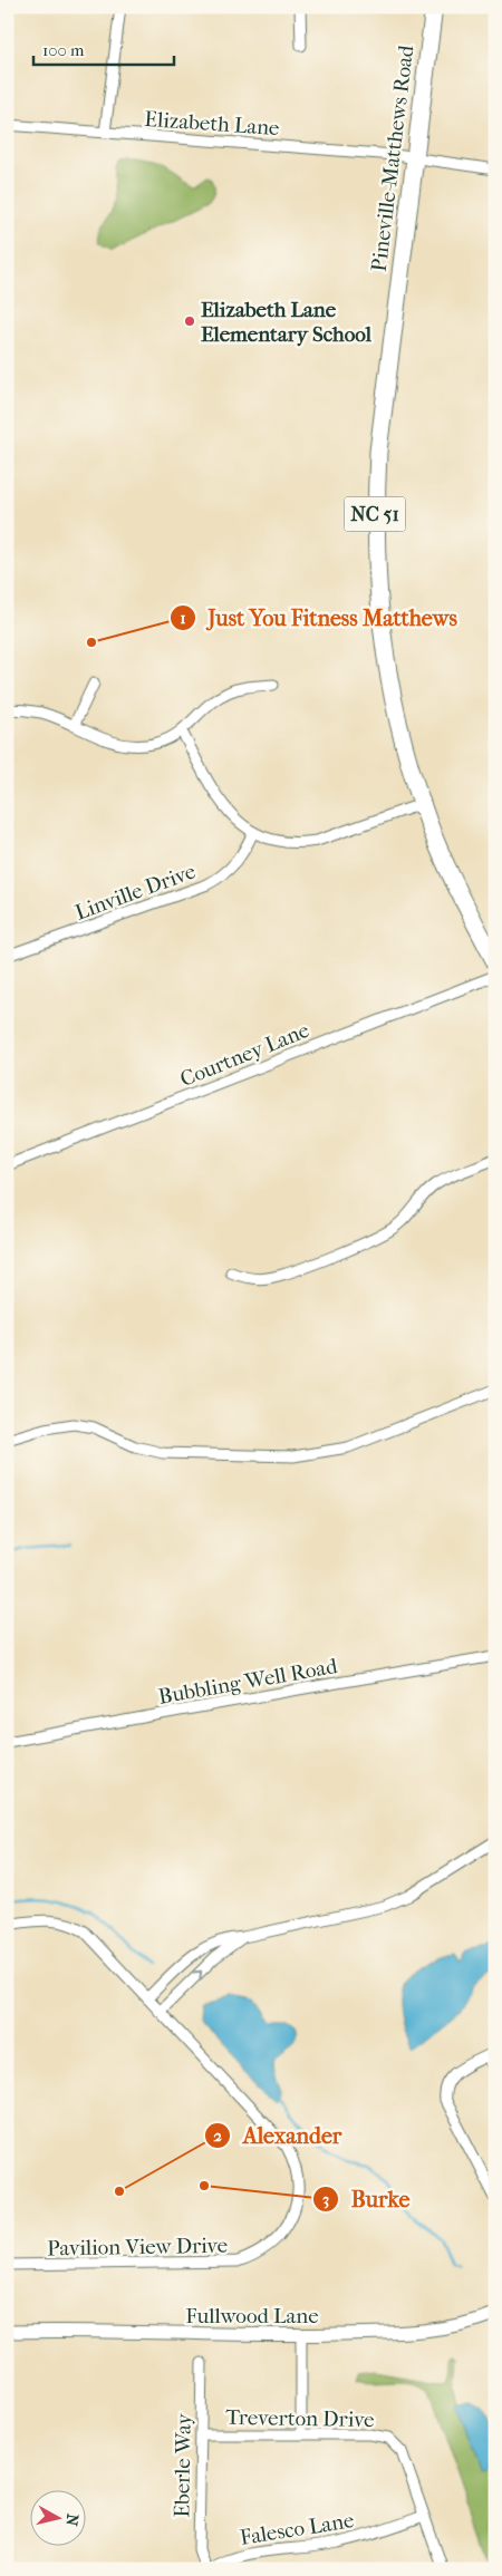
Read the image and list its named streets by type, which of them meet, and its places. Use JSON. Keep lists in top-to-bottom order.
{
  "streets": {
    "main road": ["Pineville-Matthews Road", "NC 51"],
    "street": [
      "Elizabeth Lane",
      "Linville Drive",
      "Courtney Lane",
      "Bubbling Well Road",
      "Pavilion View Drive",
      "Fullwood Lane",
      "Treverton Drive",
      "Eberle Way",
      "Falesco Lane"
    ]
  },
  "crossings": [
    ["Elizabeth Lane", "Pineville-Matthews Road"],
    ["Treverton Drive", "Eberle Way"],
    ["Treverton Drive", "Falesco Lane"],
    ["Eberle Way", "Falesco Lane"]
  ],
  "places": [
    "Elizabeth Lane Elementary School",
    "Just You Fitness Matthews",
    "Burke",
    "Alexander"
  ],
  "scale_bar": "100 m",
  "north": "right"
}
